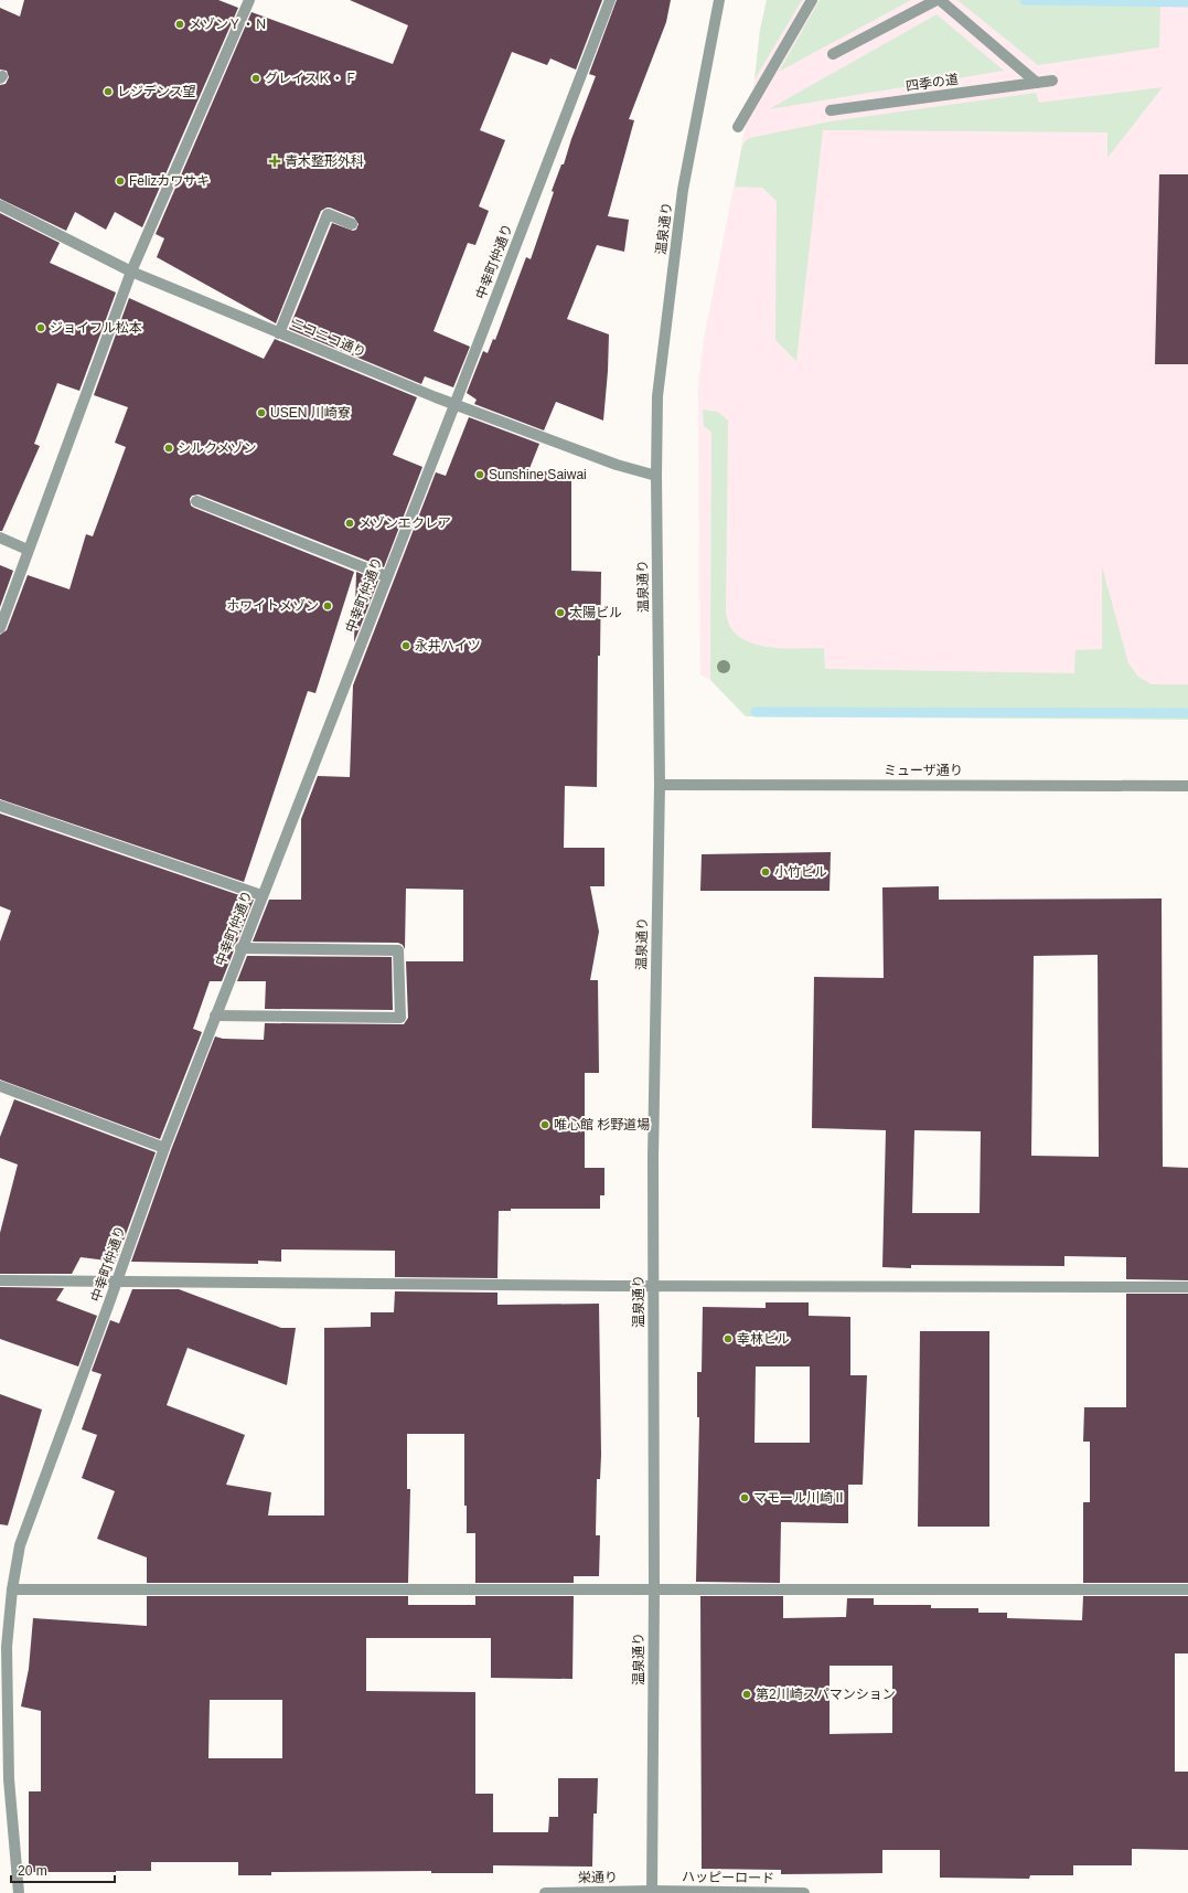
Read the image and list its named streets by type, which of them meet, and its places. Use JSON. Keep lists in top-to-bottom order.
{
  "streets": {
    "street": [
      "四季の道",
      "温泉通り",
      "中幸町仲通り",
      "ニコニコ通り",
      "ミューザ通り",
      "栄通り",
      "ハッピーロード"
    ]
  },
  "crossings": [
    ["温泉通り", "ニコニコ通り"],
    ["温泉通り", "ミューザ通り"],
    ["温泉通り", "栄通り"],
    ["温泉通り", "ハッピーロード"],
    ["中幸町仲通り", "ニコニコ通り"],
    ["栄通り", "ハッピーロード"]
  ],
  "places": {
    "other": [
      "メゾンＹ・Ｎ",
      "グレイスＫ・Ｆ",
      "レジデンス望",
      "Felizカワサキ",
      "ジョイフル松本",
      "USEN 川崎寮",
      "シルクメゾン",
      "Sunshine Saiwai",
      "メゾンエクレア",
      "ホワイトメゾン",
      "太陽ビル",
      "永井ハイツ",
      "小竹ビル",
      "唯心館 杉野道場",
      "幸林ビル",
      "マモール川崎Ⅱ",
      "第2川崎スパマンション"
    ],
    "health": ["青木整形外科"]
  },
  "scale_bar": "20 m"
}
